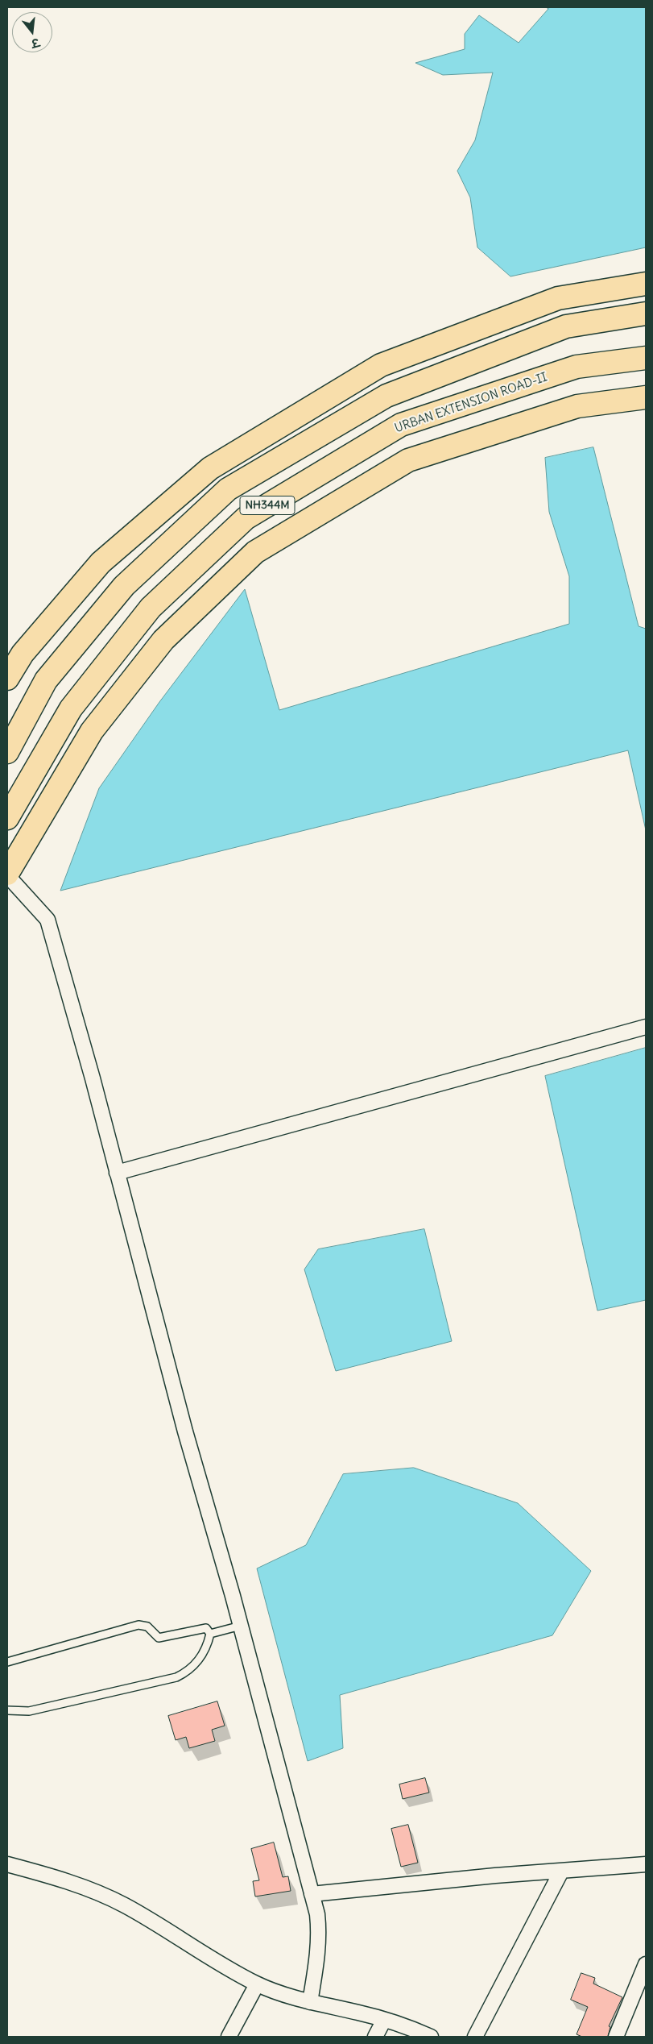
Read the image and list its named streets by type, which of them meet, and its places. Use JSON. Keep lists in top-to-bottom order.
{
  "streets": {
    "main road": ["URBAN EXTENSION ROAD-II", "NH344M"]
  },
  "north": "bottom"
}
